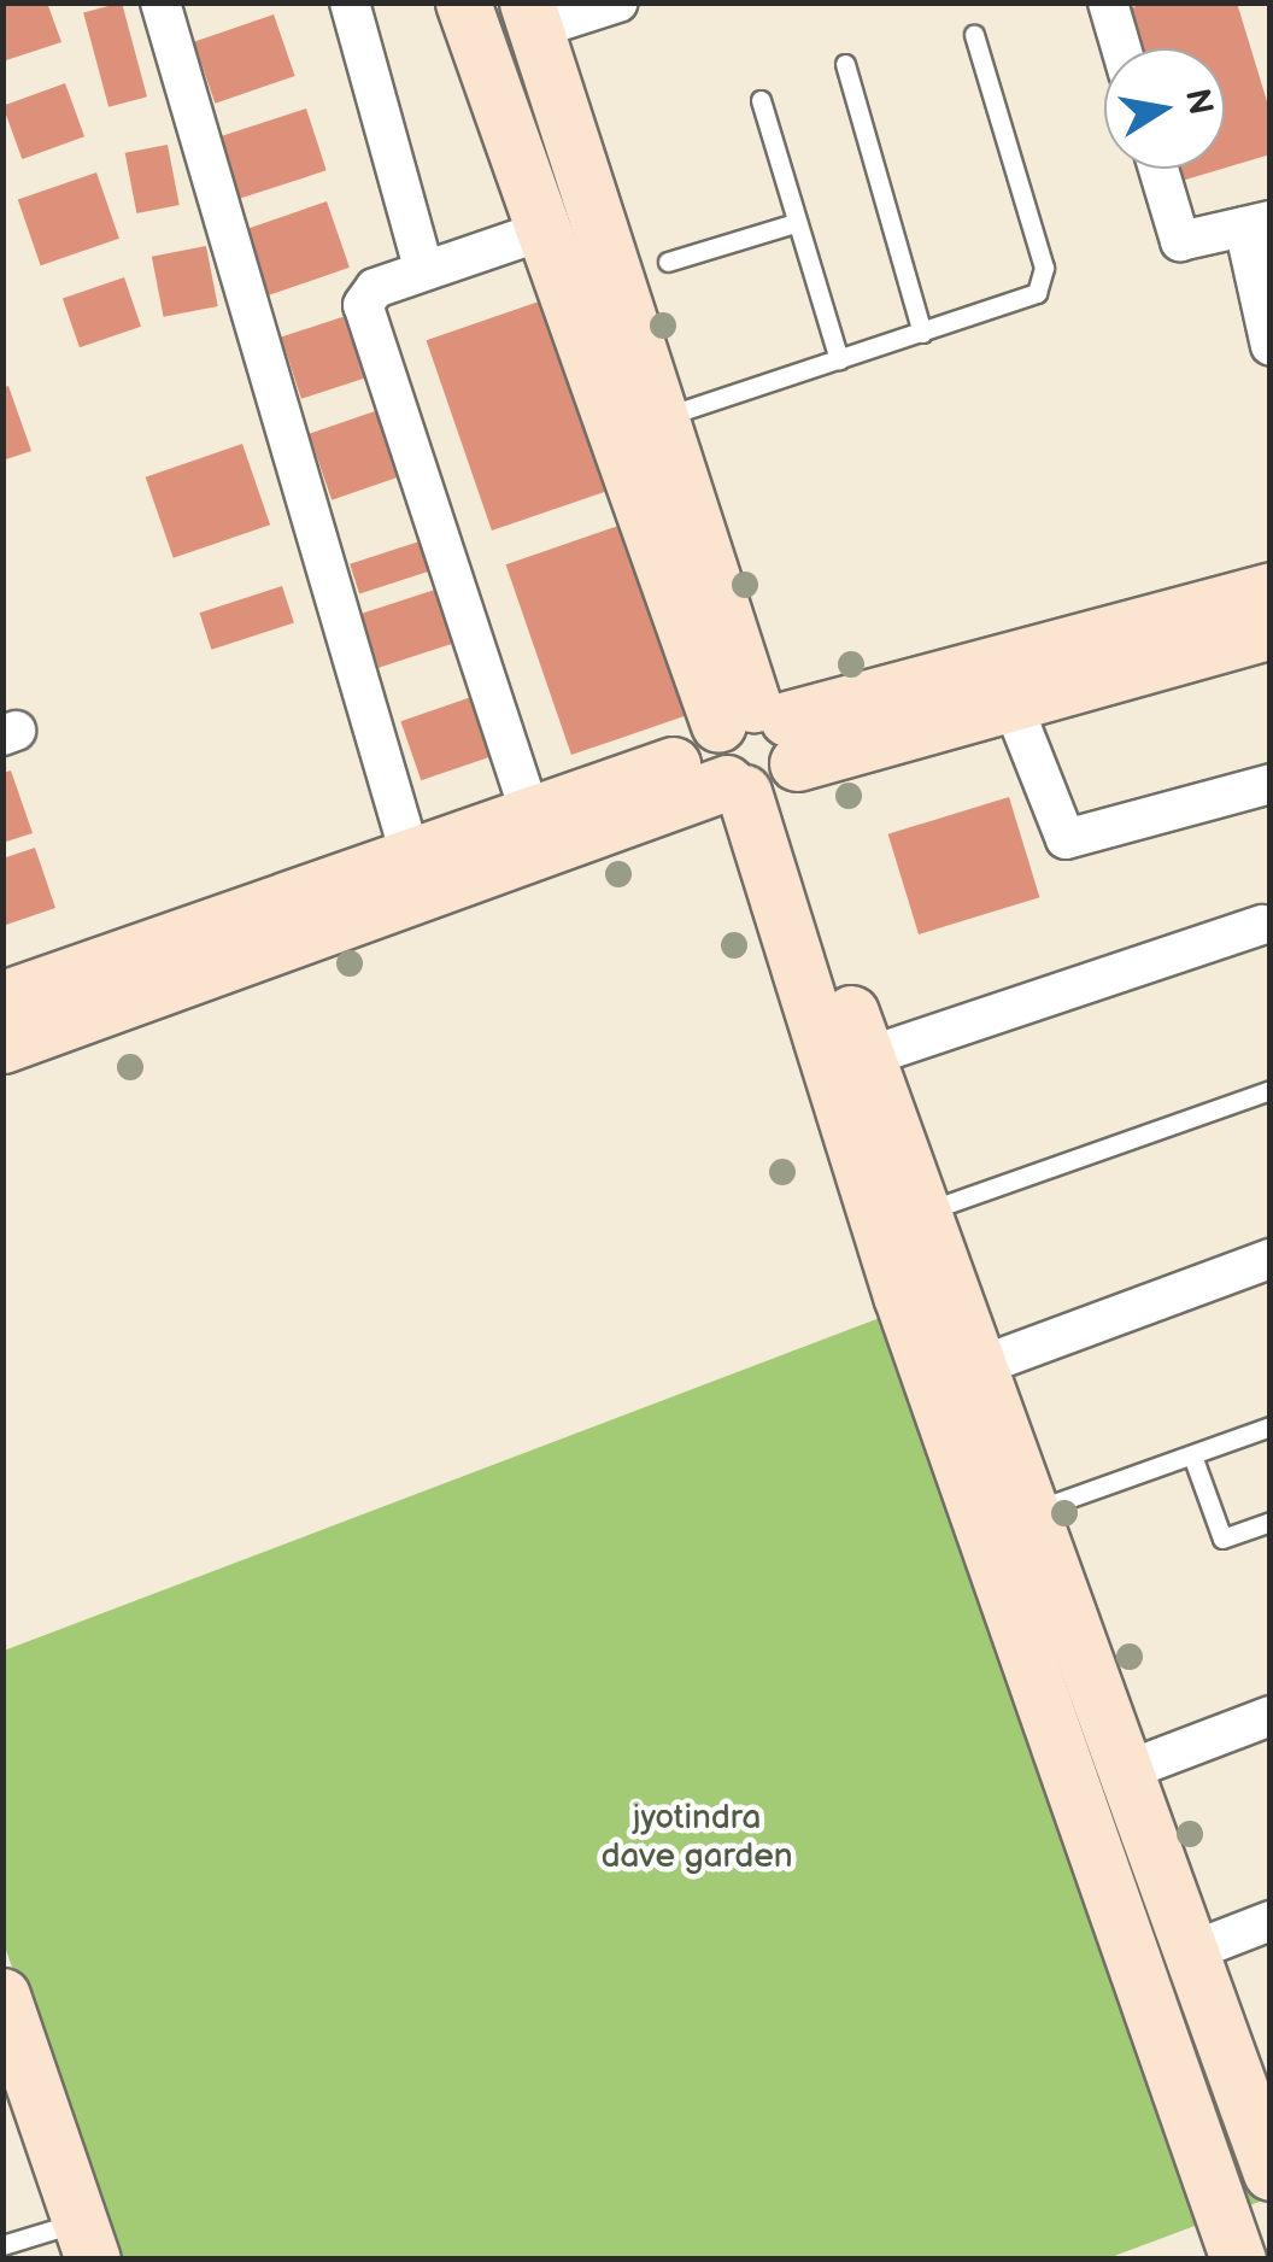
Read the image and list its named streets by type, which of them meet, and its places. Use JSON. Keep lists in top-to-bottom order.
{
  "parks": ["jyotindra dave garden"],
  "north": "right"
}
